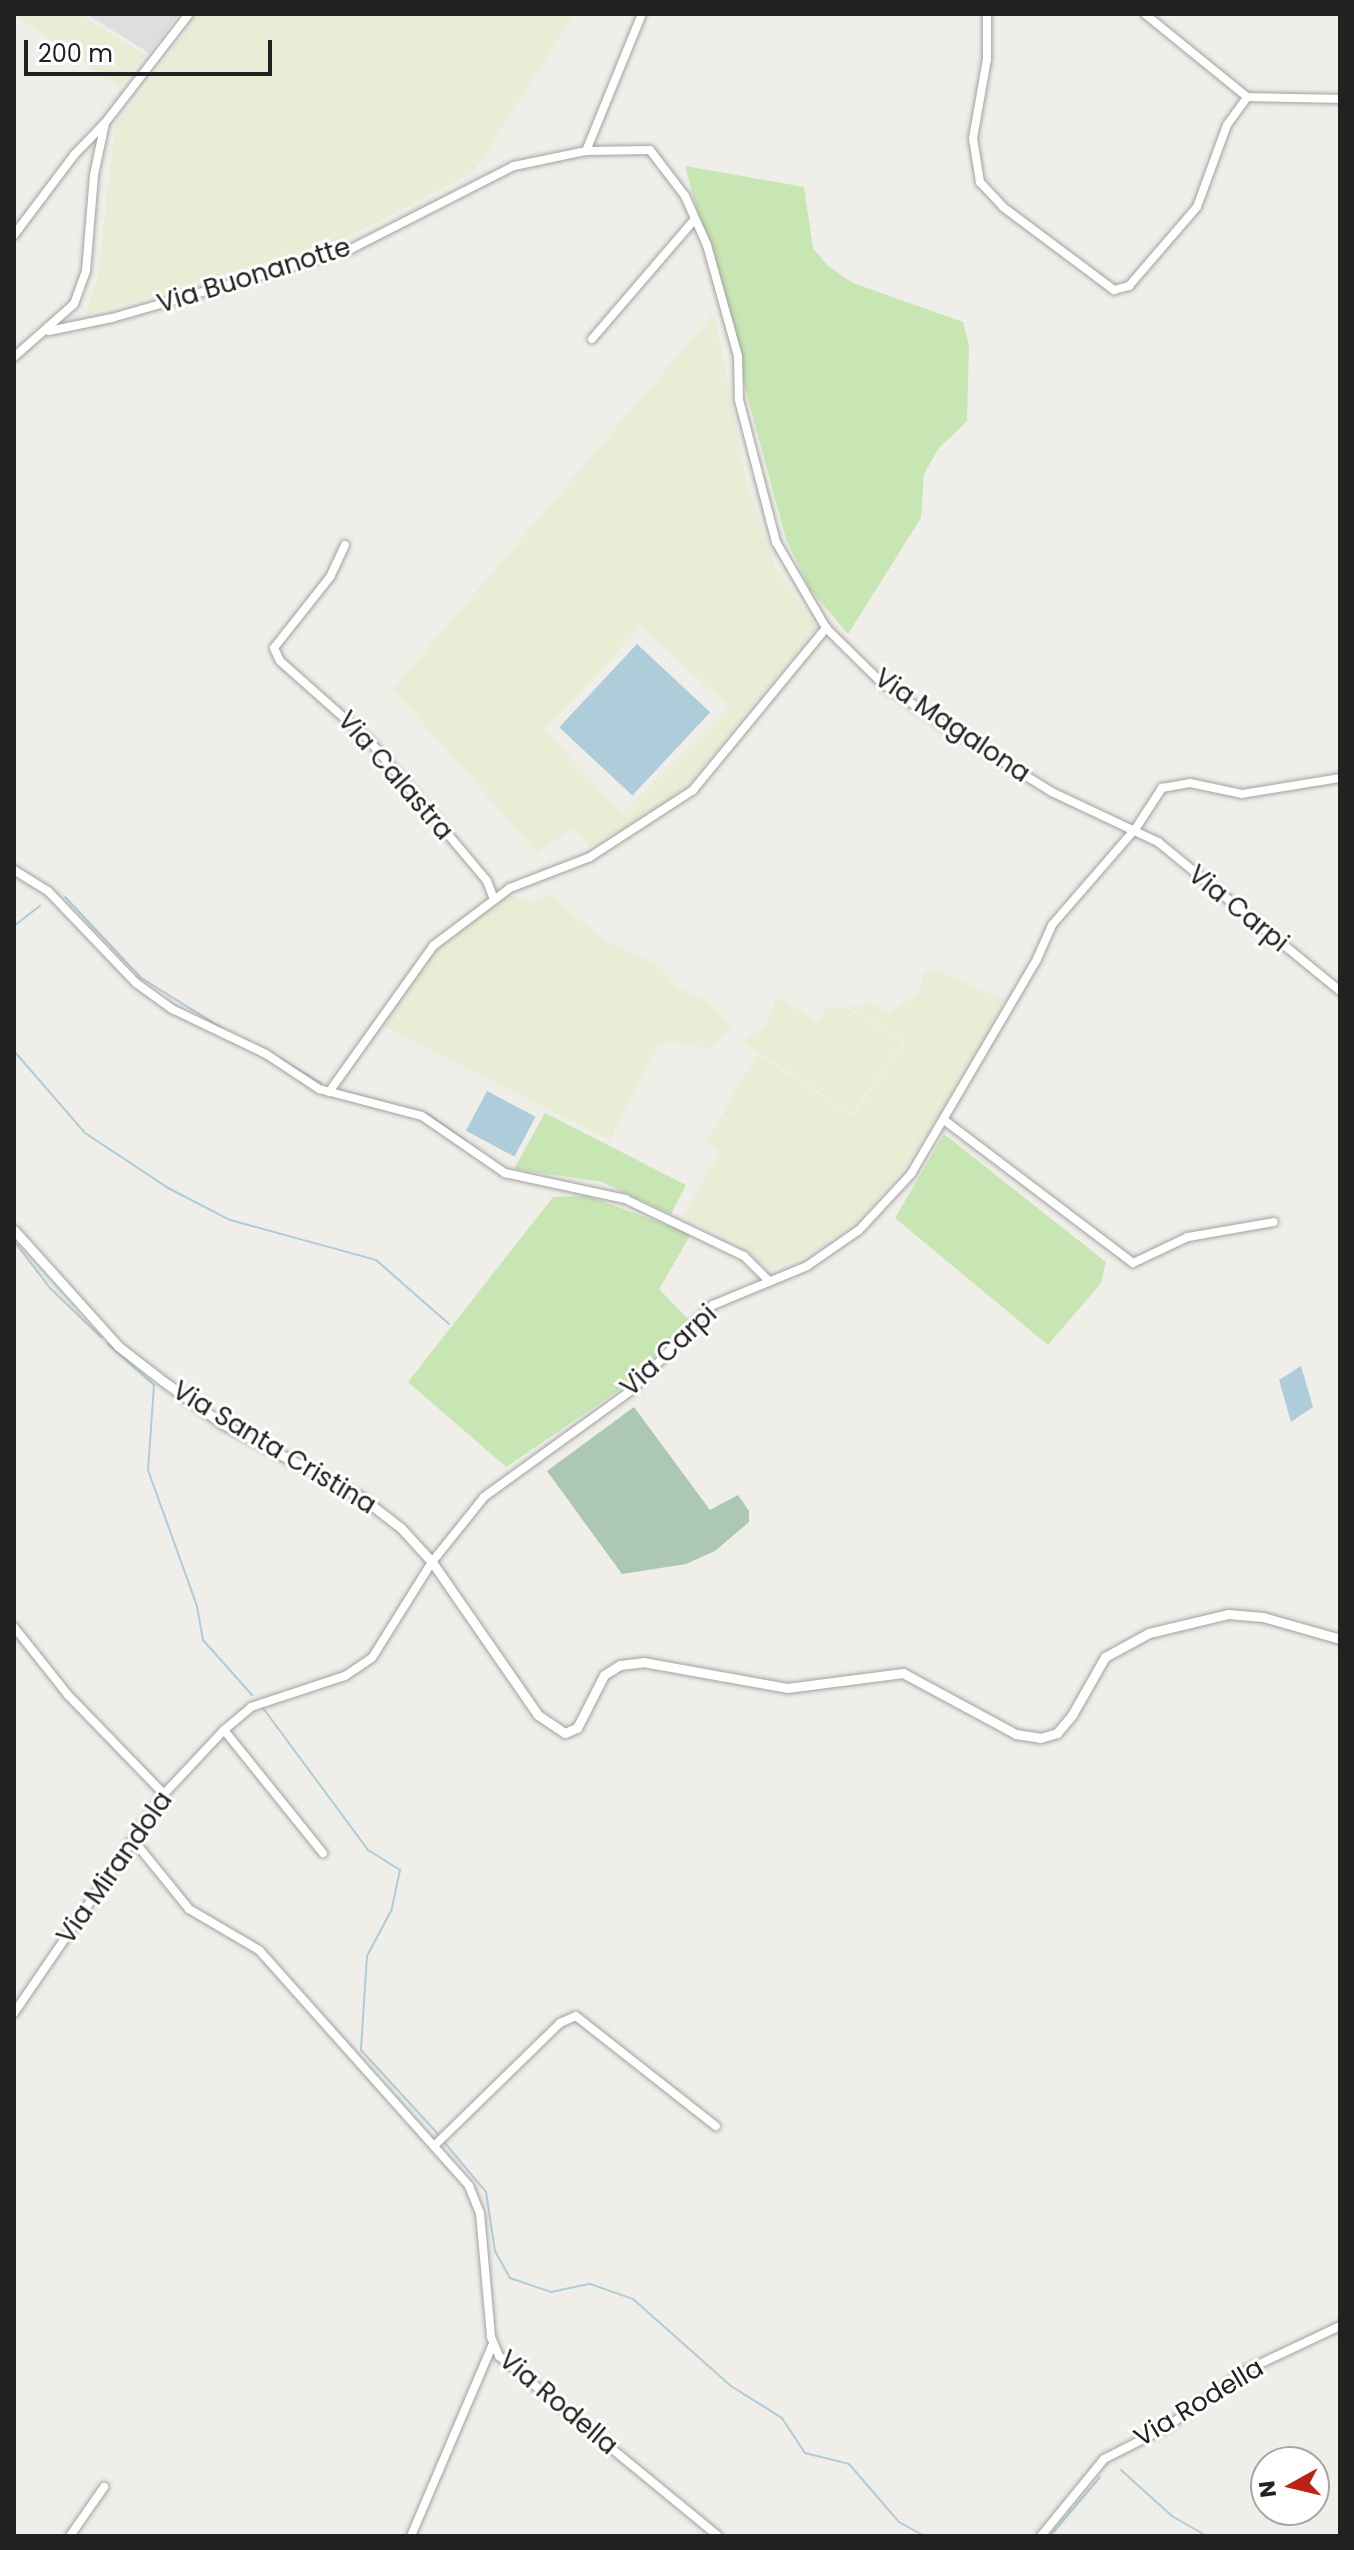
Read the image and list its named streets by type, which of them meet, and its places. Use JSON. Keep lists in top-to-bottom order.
{
  "streets": {
    "street": [
      "Via Buonanotte",
      "Via Magalona",
      "Via Calastra",
      "Via Carpi",
      "Via Santa Cristina",
      "Via Mirandola",
      "Via Rodella"
    ]
  },
  "crossings": [
    ["Via Buonanotte", "Via Magalona"],
    ["Via Magalona", "Via Carpi"],
    ["Via Carpi", "Via Santa Cristina"],
    ["Via Carpi", "Via Mirandola"],
    ["Via Santa Cristina", "Via Mirandola"],
    ["Via Mirandola", "Via Rodella"]
  ],
  "scale_bar": "200 m",
  "north": "left"
}
